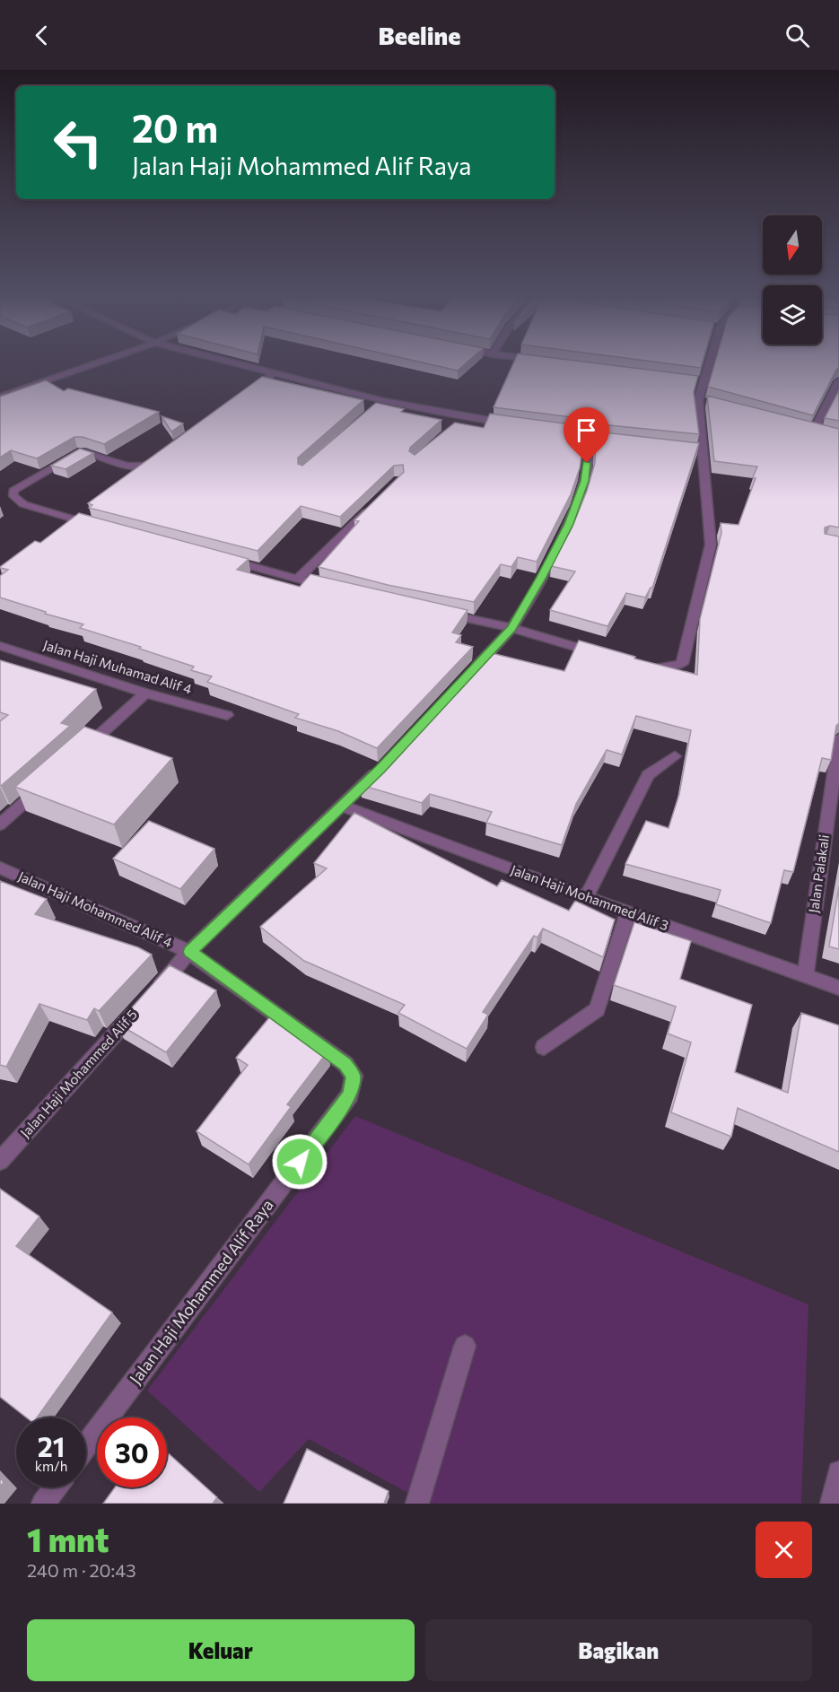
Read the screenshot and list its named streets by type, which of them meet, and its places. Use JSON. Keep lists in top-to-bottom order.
{
  "streets": {
    "street": [
      "Jalan Haji Muhamad Alif 4",
      "Jalan Palakali",
      "Jalan Haji Mohammed Alif 3",
      "Jalan Haji Mohammed Alif 4",
      "Jalan Haji Mohammed Alif 5",
      "Jalan Haji Mohammed Alif Raya"
    ]
  },
  "crossings": [
    ["Jalan Palakali", "Jalan Haji Mohammed Alif 3"],
    ["Jalan Haji Mohammed Alif 4", "Jalan Haji Mohammed Alif Raya"]
  ],
  "north": "bottom",
  "page": {
    "header": "Beeline",
    "turn": ["20 m", "Jalan Haji Mohammed Alif Raya"],
    "speed": "21 km/h",
    "limit": "30",
    "heading": ["1 mnt", "240 m · 20:43"],
    "buttons": ["Keluar", "Bagikan"]
  }
}
